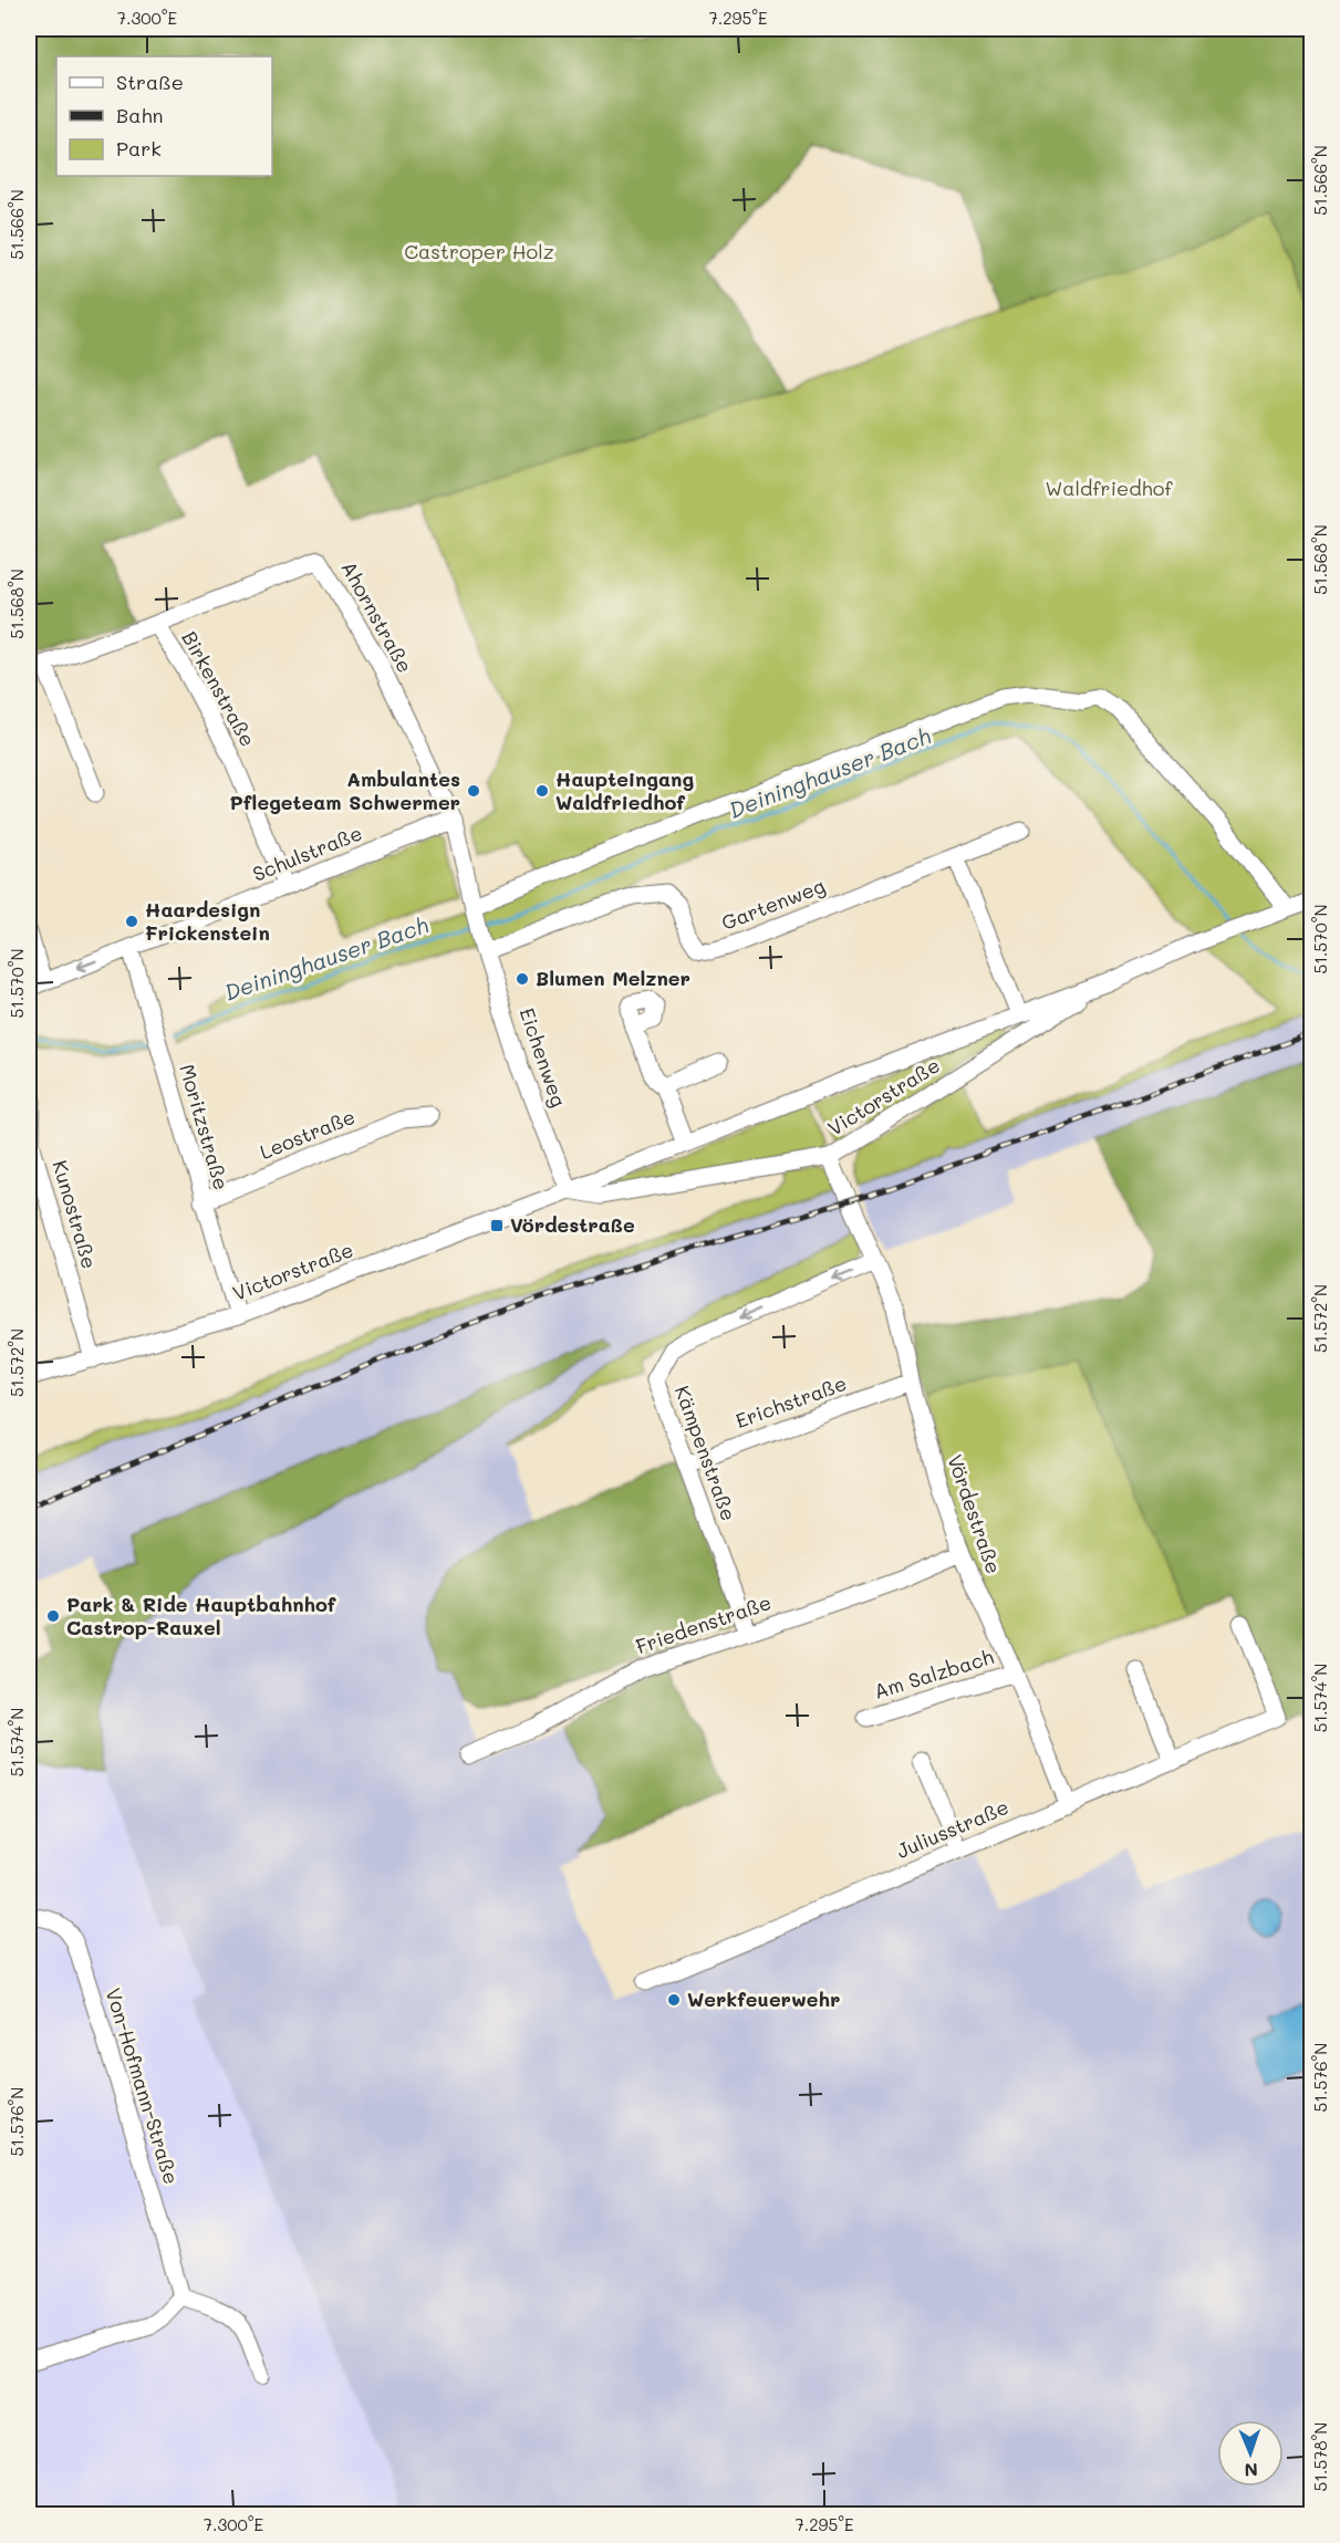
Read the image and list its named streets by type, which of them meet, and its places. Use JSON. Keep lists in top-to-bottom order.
{
  "streets": {
    "street": [
      "Ahornstraße",
      "Birkenstraße",
      "Schulstraße",
      "Gartenweg",
      "Eichenweg",
      "Victorstraße",
      "Moritzstraße",
      "Leostraße",
      "Kunostraße",
      "Erichstraße",
      "Kämpenstraße",
      "Vördestraße",
      "Friedenstraße",
      "Am Salzbach",
      "Juliusstraße",
      "Von-Hofmann-Straße"
    ]
  },
  "crossings": [
    ["Ahornstraße", "Birkenstraße"],
    ["Ahornstraße", "Schulstraße"],
    ["Ahornstraße", "Eichenweg"],
    ["Birkenstraße", "Schulstraße"],
    ["Schulstraße", "Eichenweg"],
    ["Schulstraße", "Moritzstraße"],
    ["Gartenweg", "Eichenweg"],
    ["Eichenweg", "Victorstraße"],
    ["Victorstraße", "Moritzstraße"],
    ["Victorstraße", "Kunostraße"],
    ["Victorstraße", "Vördestraße"],
    ["Moritzstraße", "Leostraße"],
    ["Erichstraße", "Kämpenstraße"],
    ["Erichstraße", "Vördestraße"],
    ["Kämpenstraße", "Vördestraße"],
    ["Kämpenstraße", "Friedenstraße"],
    ["Vördestraße", "Friedenstraße"],
    ["Vördestraße", "Am Salzbach"],
    ["Vördestraße", "Juliusstraße"]
  ],
  "one_way": ["Kämpenstraße"],
  "water": ["Deininghauser Bach"],
  "parks": ["Castroper Holz", "Waldfriedhof"],
  "places": {
    "other": [
      "Ambulantes Pflegeteam Schwermer",
      "Haupteingang Waldfriedhof",
      "Haardesign Frickenstein",
      "Blumen Melzner",
      "Park & Ride Hauptbahnhof Castrop-Rauxel",
      "Werkfeuerwehr"
    ],
    "transit": ["Vördestraße"]
  },
  "legend": ["Straße", "Bahn", "Park"],
  "north": "bottom",
  "coordinates": [
    "7.300°E",
    "7.295°E",
    "51.566°N",
    "51.568°N",
    "51.570°N",
    "51.572°N",
    "51.574°N",
    "51.576°N",
    "51.578°N"
  ]
}
